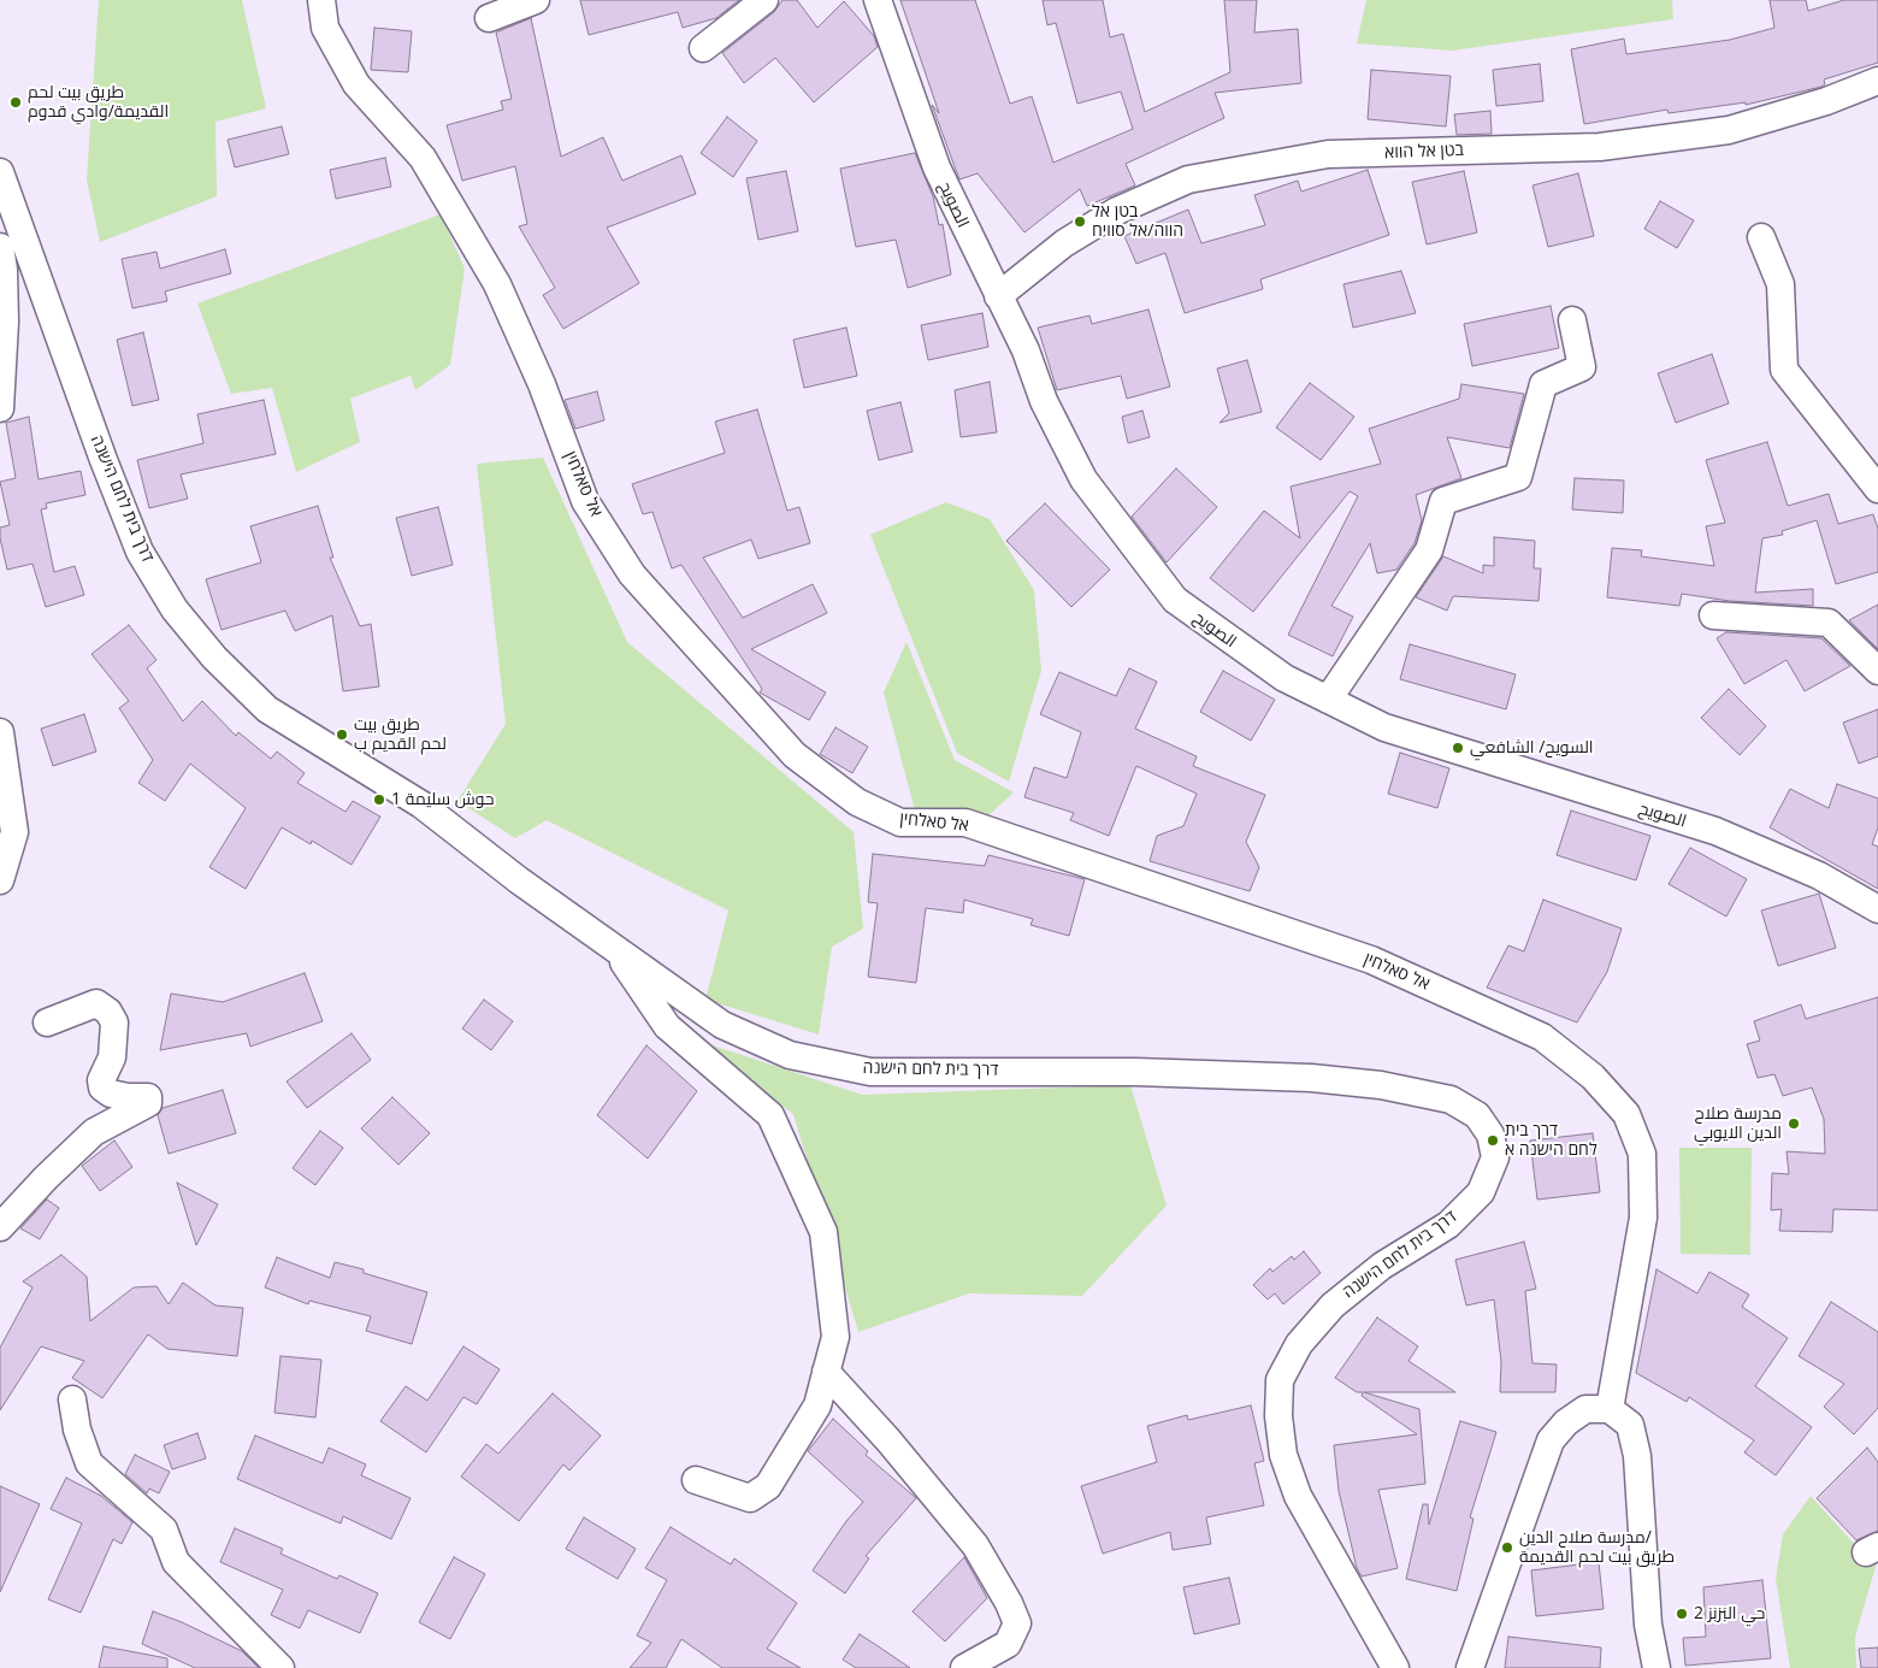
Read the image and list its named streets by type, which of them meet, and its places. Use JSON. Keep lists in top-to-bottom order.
{
  "streets": {
    "street": [
      "בטן אל הווא",
      "الصويح",
      "אל סאלחין",
      "דרך בית לחם הישנה"
    ]
  },
  "crossings": [
    ["בטן אל הווא", "الصويح"]
  ],
  "places": [
    "طريق بيت لحم القديمة/وادي قدوم",
    "בטן אל הווה/אל סוויח",
    "طريق بيت لحم القديم ب",
    "السويح/ الشافعي",
    "حوش سليمة 1",
    "مدرسة صلاح الدين الايوبي",
    "דרך בית לחם הישנה א",
    "مدرسة صلاح الدين/ طريق بيت لحم القديمة",
    "حي البَزبَز 2"
  ]
}
